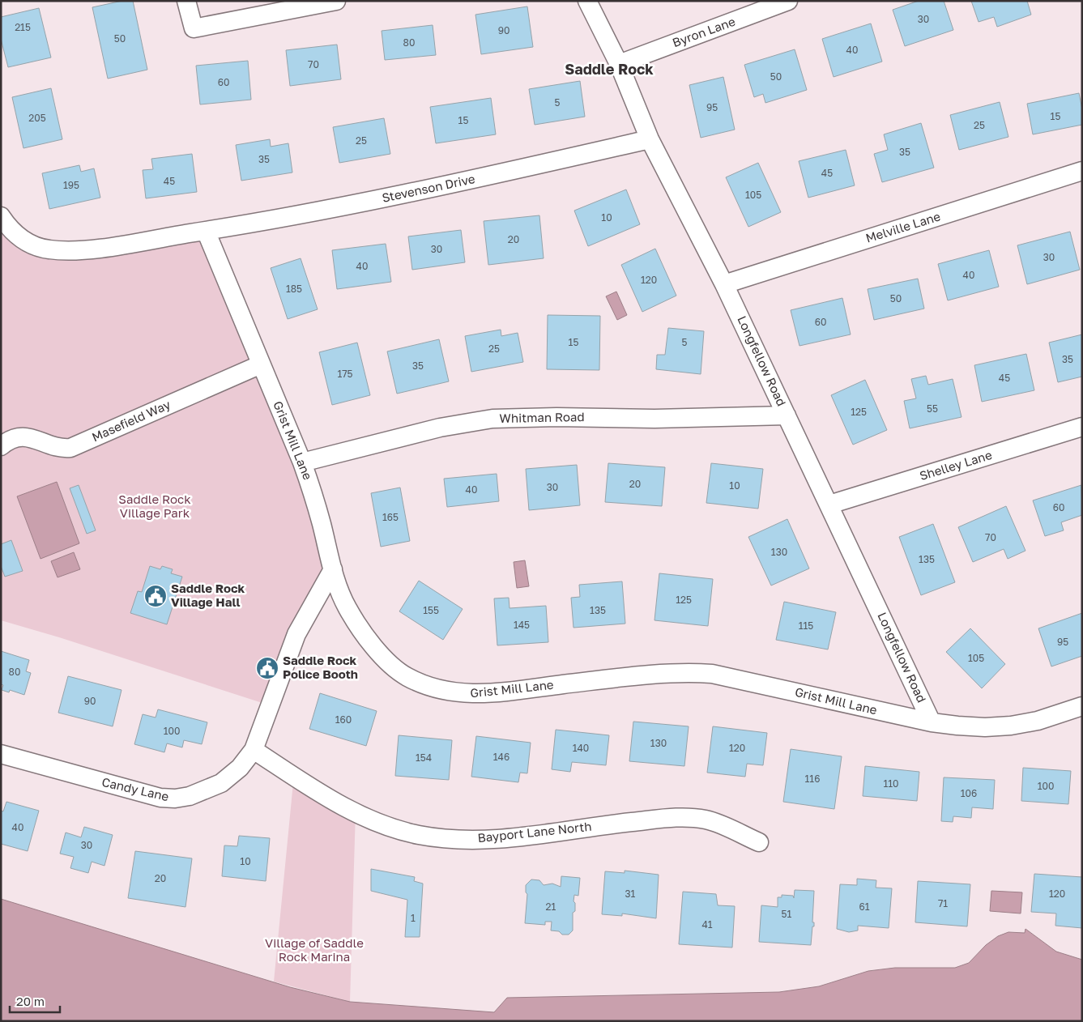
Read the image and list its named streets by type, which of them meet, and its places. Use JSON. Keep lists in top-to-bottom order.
{
  "streets": {
    "street": [
      "Byron Lane",
      "Stevenson Drive",
      "Melville Lane",
      "Longfellow Road",
      "Whitman Road",
      "Masefield Way",
      "Grist Mill Lane",
      "Shelley Lane",
      "Candy Lane",
      "Bayport Lane North"
    ]
  },
  "crossings": [
    ["Byron Lane", "Longfellow Road"],
    ["Stevenson Drive", "Longfellow Road"],
    ["Stevenson Drive", "Grist Mill Lane"],
    ["Melville Lane", "Longfellow Road"],
    ["Longfellow Road", "Whitman Road"],
    ["Longfellow Road", "Grist Mill Lane"],
    ["Longfellow Road", "Shelley Lane"],
    ["Whitman Road", "Grist Mill Lane"],
    ["Masefield Way", "Grist Mill Lane"],
    ["Grist Mill Lane", "Candy Lane"],
    ["Candy Lane", "Bayport Lane North"]
  ],
  "districts": ["Saddle Rock"],
  "parks": ["Saddle Rock Village Park", "Village of Saddle Rock Marina"],
  "places": {
    "public building": ["Saddle Rock Village Hall", "Saddle Rock Police Booth"]
  },
  "house_numbers": [
    "30",
    "215",
    "90",
    "50",
    "80",
    "40",
    "70",
    "50",
    "60",
    "5",
    "95",
    "15",
    "205",
    "15",
    "25",
    "25",
    "35",
    "35",
    "45",
    "45",
    "195",
    "105",
    "10",
    "20",
    "30",
    "30",
    "40",
    "40",
    "120",
    "185",
    "50",
    "60",
    "15",
    "5",
    "25",
    "35",
    "35",
    "175",
    "45",
    "55",
    "125",
    "20",
    "10",
    "30",
    "40",
    "60",
    "165",
    "70",
    "130",
    "135",
    "125",
    "155",
    "135",
    "145",
    "115",
    "95",
    "105",
    "80",
    "90",
    "160",
    "100",
    "130",
    "140",
    "120",
    "146",
    "154",
    "116",
    "110",
    "100",
    "106",
    "40",
    "30",
    "10",
    "20",
    "31",
    "120",
    "71",
    "21",
    "61",
    "51",
    "1",
    "41"
  ],
  "scale_bar": "20 m"
}
